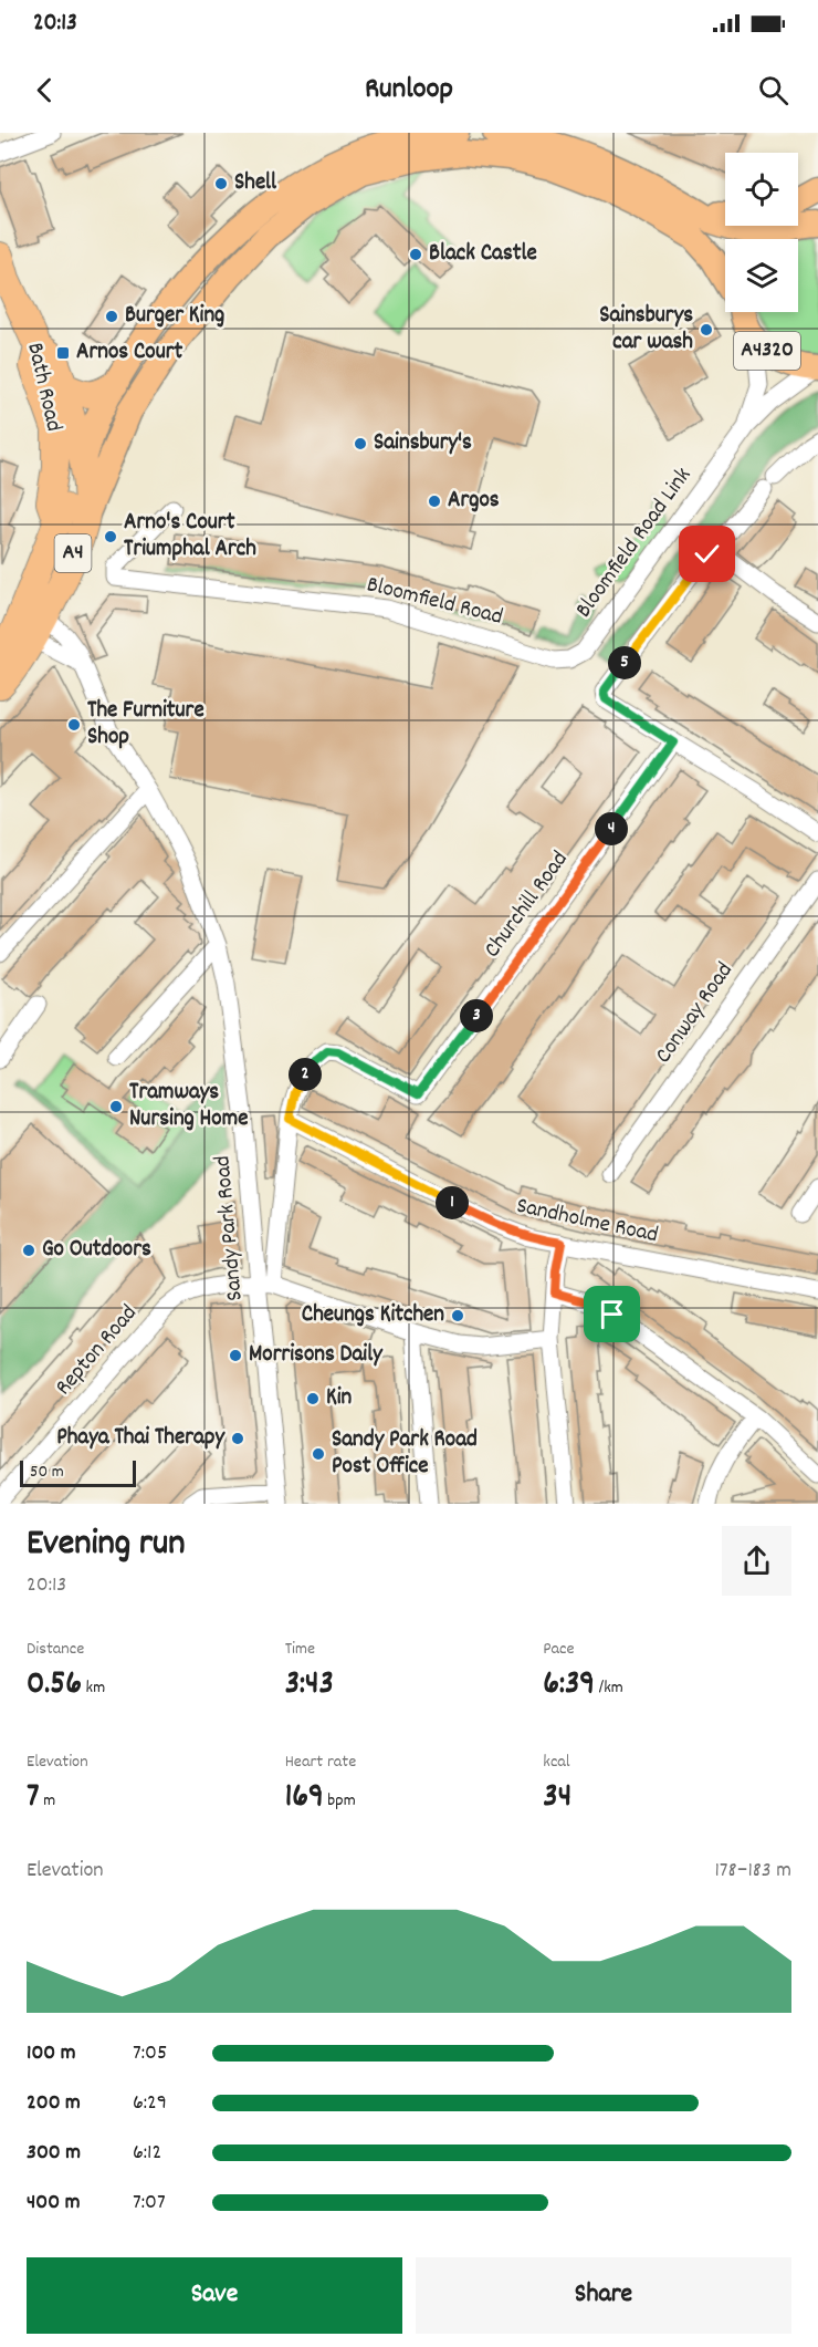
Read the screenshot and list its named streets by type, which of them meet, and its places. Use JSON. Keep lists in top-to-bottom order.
{
  "streets": {
    "highway": ["Bath Road", "A4"],
    "main road": ["A4320"],
    "street": [
      "Bloomfield Road Link",
      "Bloomfield Road",
      "Churchill Road",
      "Conway Road",
      "Sandholme Road",
      "Sandy Park Road",
      "Repton Road"
    ]
  },
  "crossings": [
    ["A4320", "Bloomfield Road Link"],
    ["Bath Road", "A4"],
    ["Bath Road", "Sandy Park Road"],
    ["Bloomfield Road Link", "Bloomfield Road"],
    ["Churchill Road", "Sandholme Road"],
    ["Sandy Park Road", "Repton Road"]
  ],
  "places": {
    "other": [
      "Shell",
      "Black Castle",
      "Burger King",
      "Sainsburys car wash",
      "Sainsbury's",
      "Argos",
      "Arno's Court Triumphal Arch",
      "The Furniture Shop",
      "Tramways Nursing Home",
      "Go Outdoors",
      "Cheungs Kitchen",
      "Morrisons Daily",
      "Kin",
      "Phaya Thai Therapy",
      "Sandy Park Road Post Office"
    ],
    "transit": ["Arnos Court"]
  },
  "scale_bar": "50 m",
  "page": {
    "status": "20:13",
    "header": "Runloop",
    "pins": [
      "5",
      "4",
      "3",
      "2",
      "1"
    ],
    "scale": "50 m",
    "heading": ["Evening run", "20:13"],
    "stats": [
      ["Distance", "0.56 km"],
      ["Time", "3:43"],
      ["Pace", "6:39 /km"],
      ["Elevation", "7 m"],
      ["Heart rate", "169 bpm"],
      ["kcal", "34"]
    ],
    "chart": ["Elevation", "178–183 m"],
    "list": [
      {
        "name": "100 m",
        "note": "7:05"
      },
      {
        "name": "200 m",
        "note": "6:29"
      },
      {
        "name": "300 m",
        "note": "6:12"
      },
      {
        "name": "400 m",
        "note": "7:07"
      }
    ],
    "buttons": ["Save", "Share"]
  }
}
